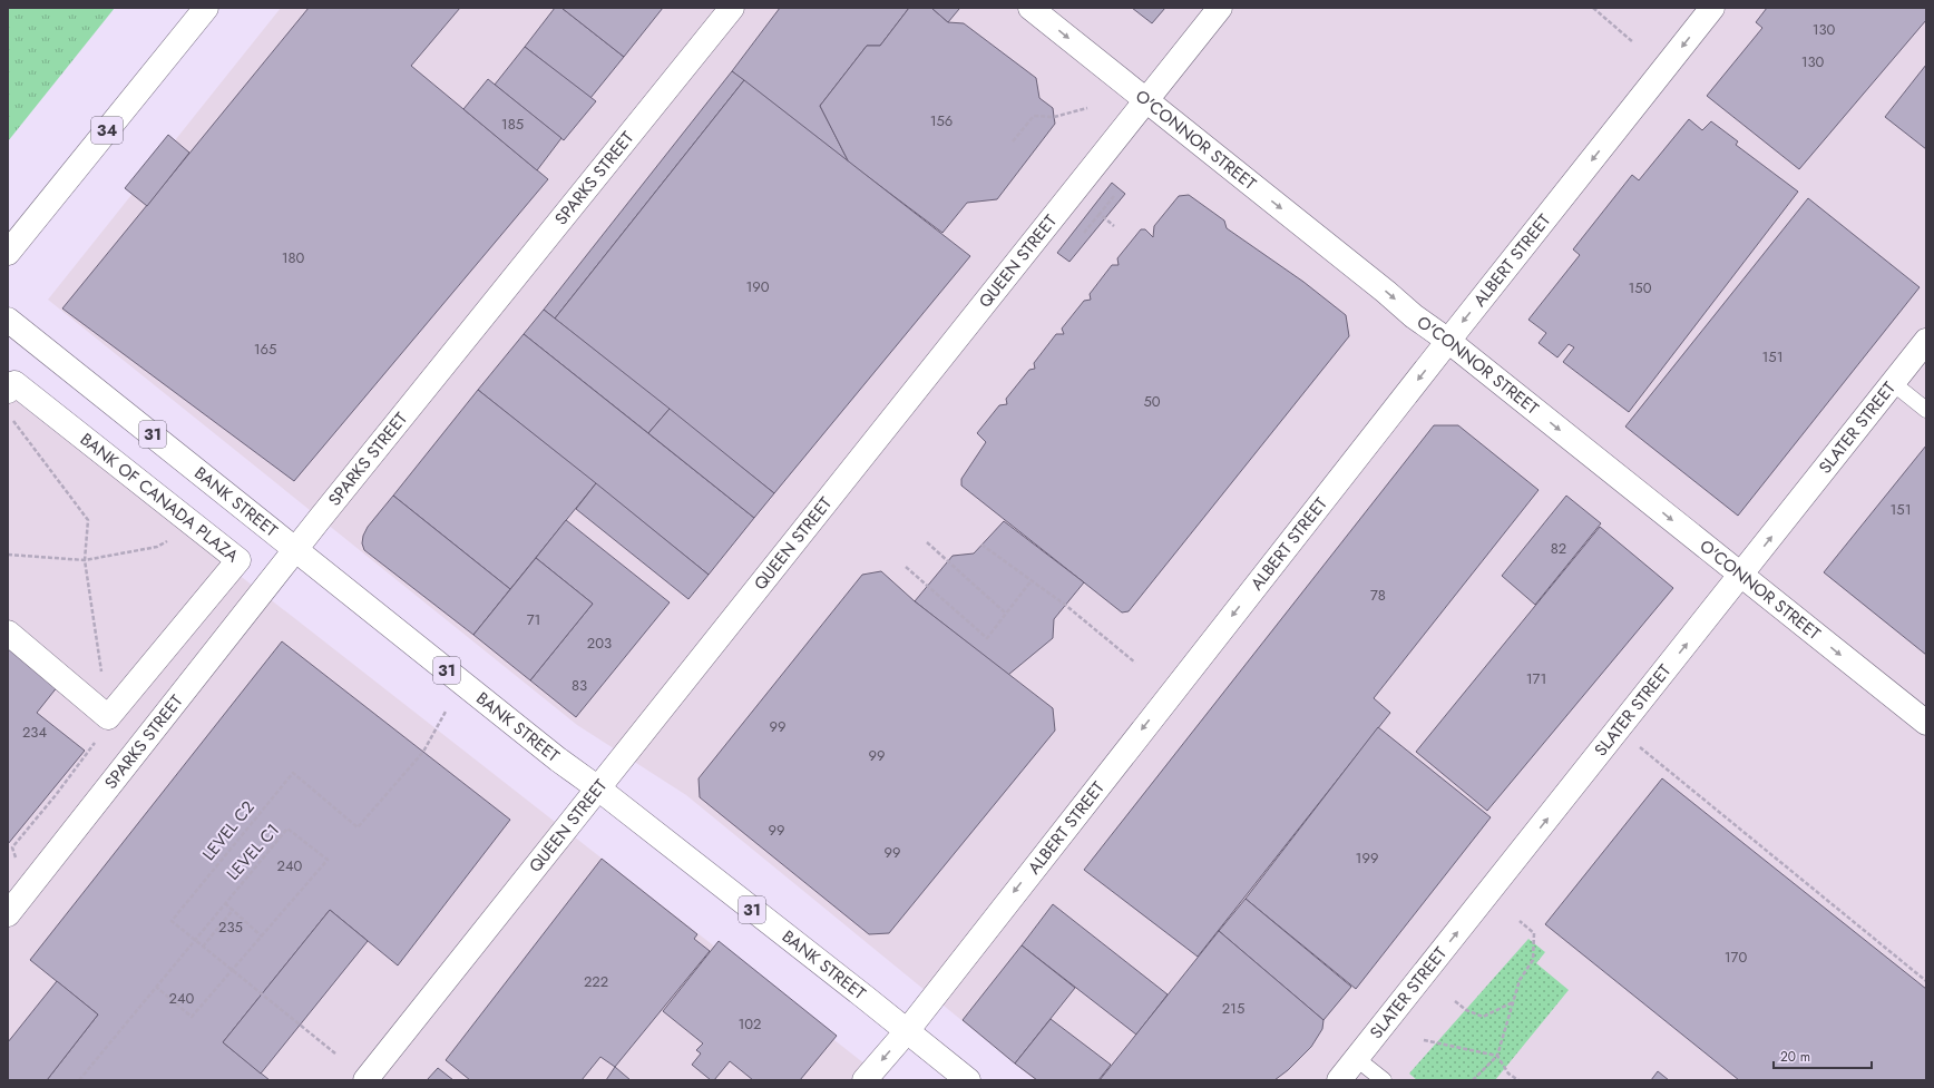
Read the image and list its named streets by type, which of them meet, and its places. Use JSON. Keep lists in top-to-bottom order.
{
  "streets": {
    "main road": [
      "34",
      "O'CONNOR STREET",
      "SPARKS STREET",
      "ALBERT STREET",
      "QUEEN STREET",
      "SLATER STREET",
      "31",
      "BANK OF CANADA PLAZA",
      "BANK STREET"
    ],
    "path": ["LEVEL C2", "LEVEL C1"]
  },
  "crossings": [
    ["O'CONNOR STREET", "ALBERT STREET"],
    ["O'CONNOR STREET", "QUEEN STREET"],
    ["O'CONNOR STREET", "SLATER STREET"],
    ["SPARKS STREET", "BANK STREET"],
    ["ALBERT STREET", "BANK STREET"],
    ["QUEEN STREET", "BANK STREET"]
  ],
  "one_way": ["O'CONNOR STREET", "ALBERT STREET", "SLATER STREET"],
  "house_numbers": [
    "130",
    "130",
    "156",
    "185",
    "180",
    "190",
    "150",
    "165",
    "151",
    "50",
    "151",
    "82",
    "78",
    "71",
    "203",
    "171",
    "83",
    "99",
    "234",
    "99",
    "99",
    "99",
    "199",
    "240",
    "235",
    "170",
    "222",
    "240",
    "215",
    "102"
  ],
  "scale_bar": "20 m"
}
